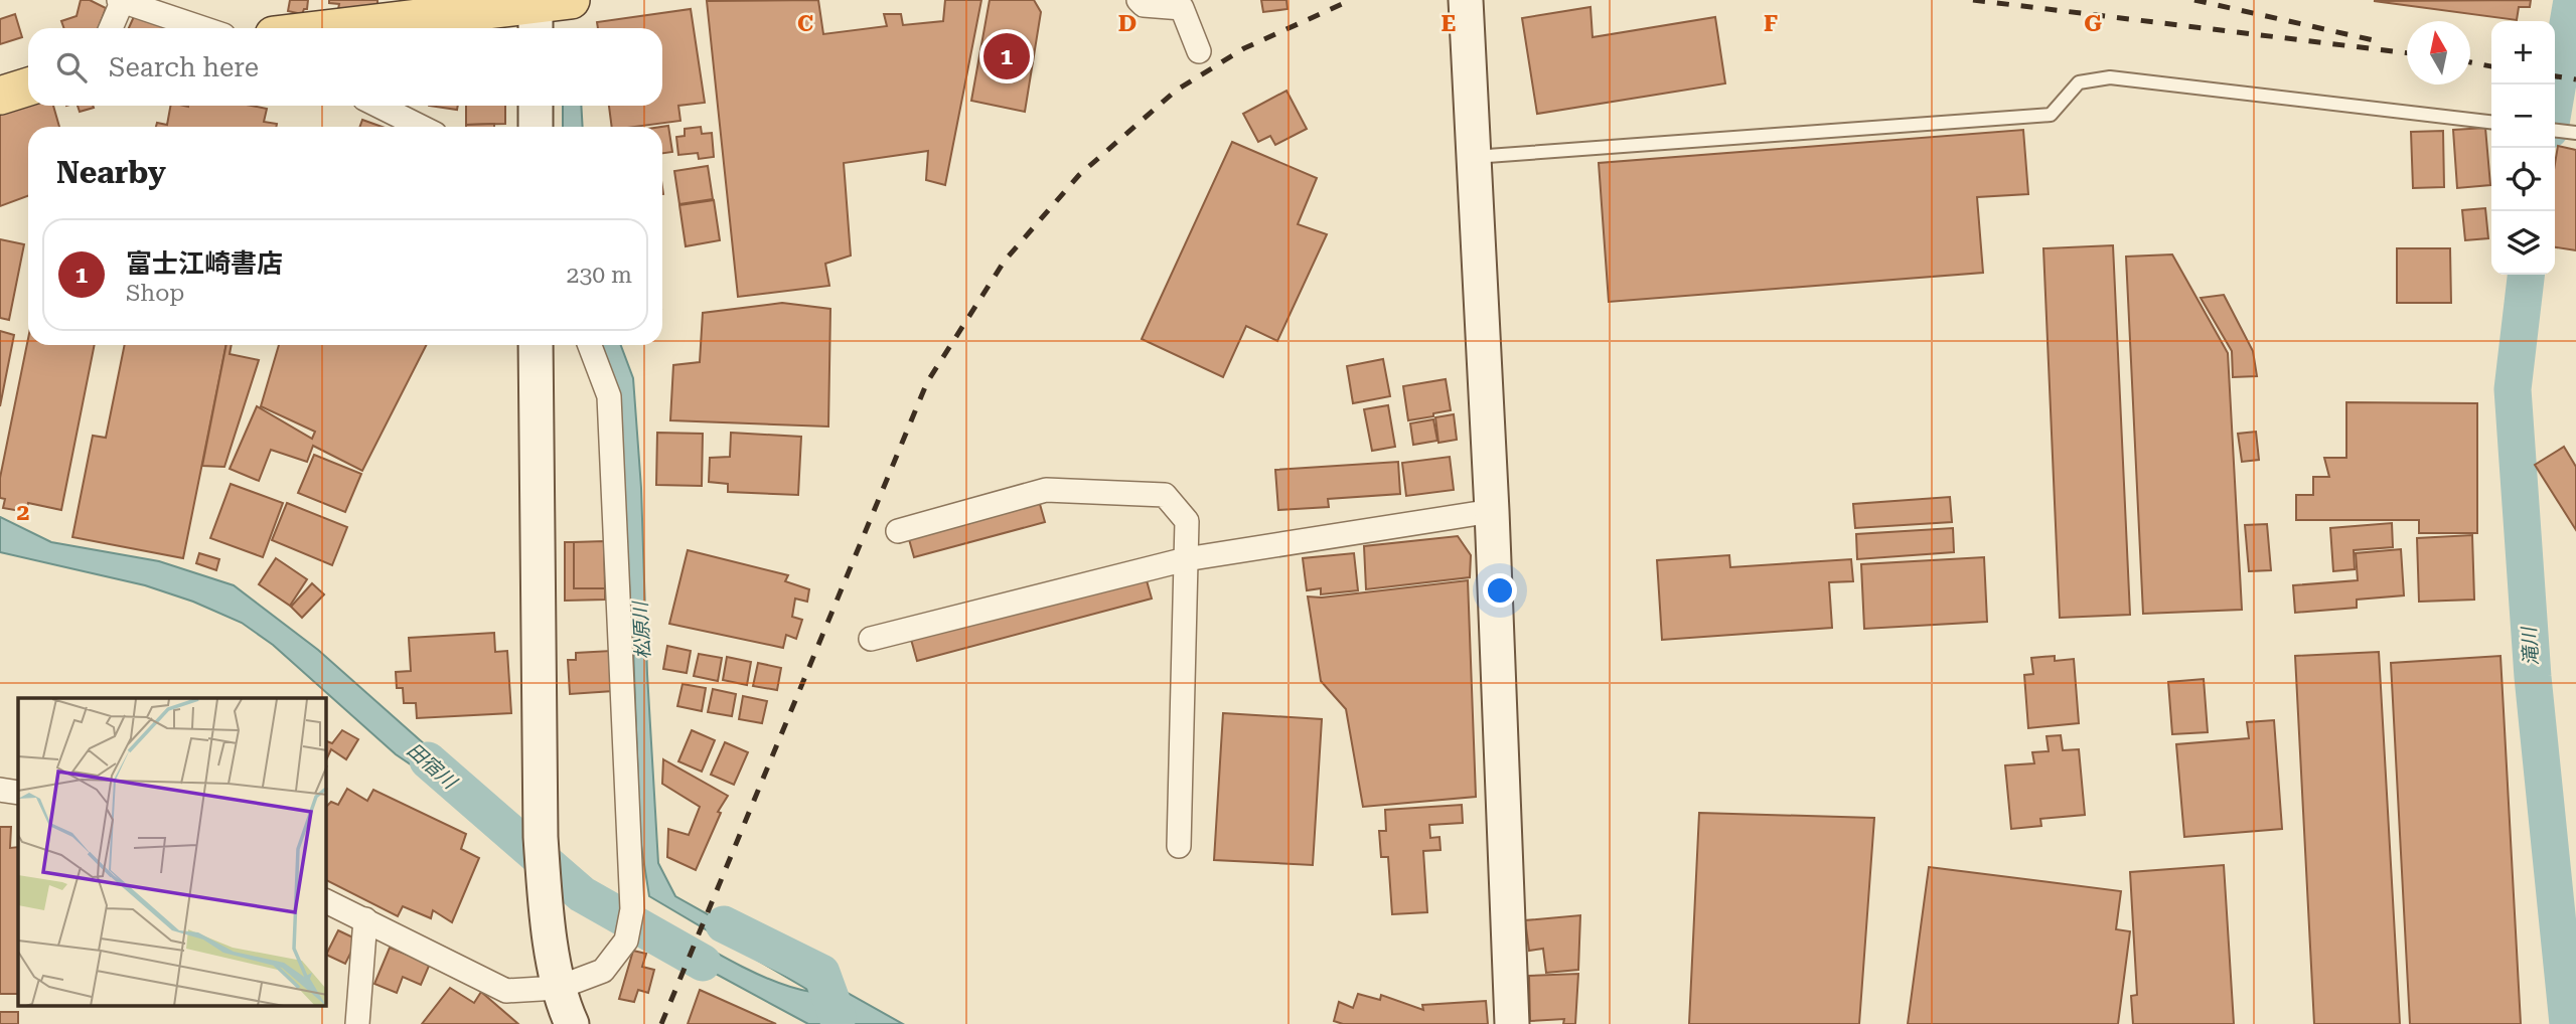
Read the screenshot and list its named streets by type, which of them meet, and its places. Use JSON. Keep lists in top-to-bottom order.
{
  "water": ["松原川", "滝川", "田宿川"],
  "north": "top",
  "page": {
    "map_buttons": ["+", "−"],
    "search": "Search here",
    "pins": "1",
    "heading": "Nearby",
    "list": [
      {
        "mark": "1",
        "name": "富士江崎書店",
        "note": "Shop",
        "value": "230 m"
      }
    ]
  },
  "grid": {
    "columns": [
      "C",
      "D",
      "E",
      "F",
      "G"
    ],
    "rows": ["2"]
  }
}
